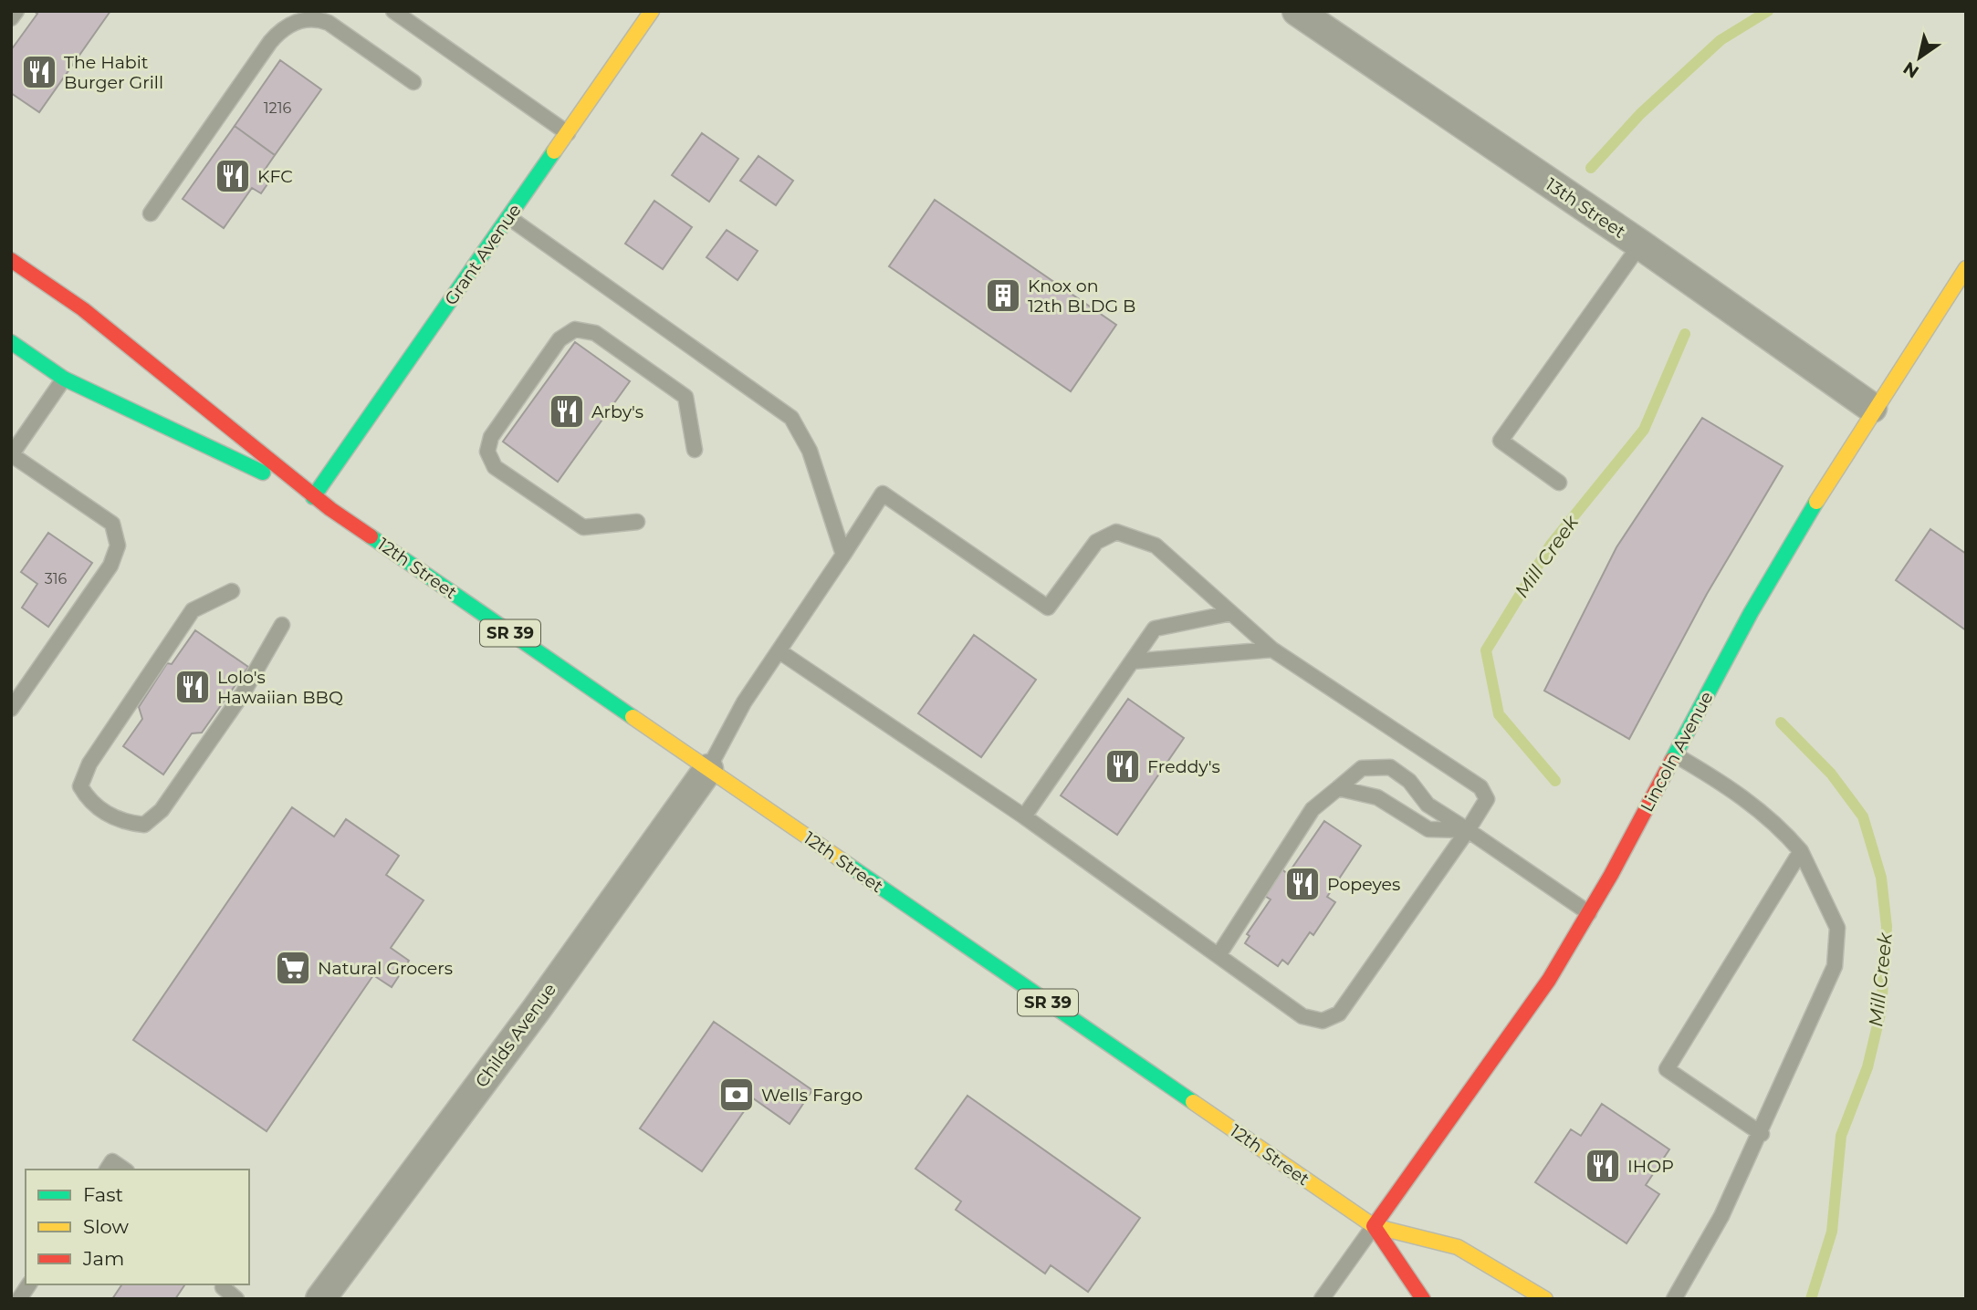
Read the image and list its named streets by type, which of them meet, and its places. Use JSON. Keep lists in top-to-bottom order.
{
  "streets": {
    "main road": [
      "Grant Avenue",
      "12th Street",
      "SR 39",
      "Lincoln Avenue"
    ],
    "street": ["13th Street", "Childs Avenue"]
  },
  "crossings": [
    ["13th Street", "Lincoln Avenue"],
    ["Grant Avenue", "12th Street"],
    ["12th Street", "Lincoln Avenue"],
    ["12th Street", "Childs Avenue"]
  ],
  "water": ["Mill Creek"],
  "places": {
    "restaurant": [
      "The Habit Burger Grill",
      "KFC",
      "Arby's",
      "Lolo's Hawaiian BBQ",
      "Freddy's",
      "Popeyes",
      "IHOP"
    ],
    "building": ["Knox on 12th BLDG B"],
    "supermarket": ["Natural Grocers"],
    "bank": ["Wells Fargo"]
  },
  "house_numbers": ["1216", "316"],
  "legend": ["Fast", "Slow", "Jam"],
  "north": "bottom left"
}
